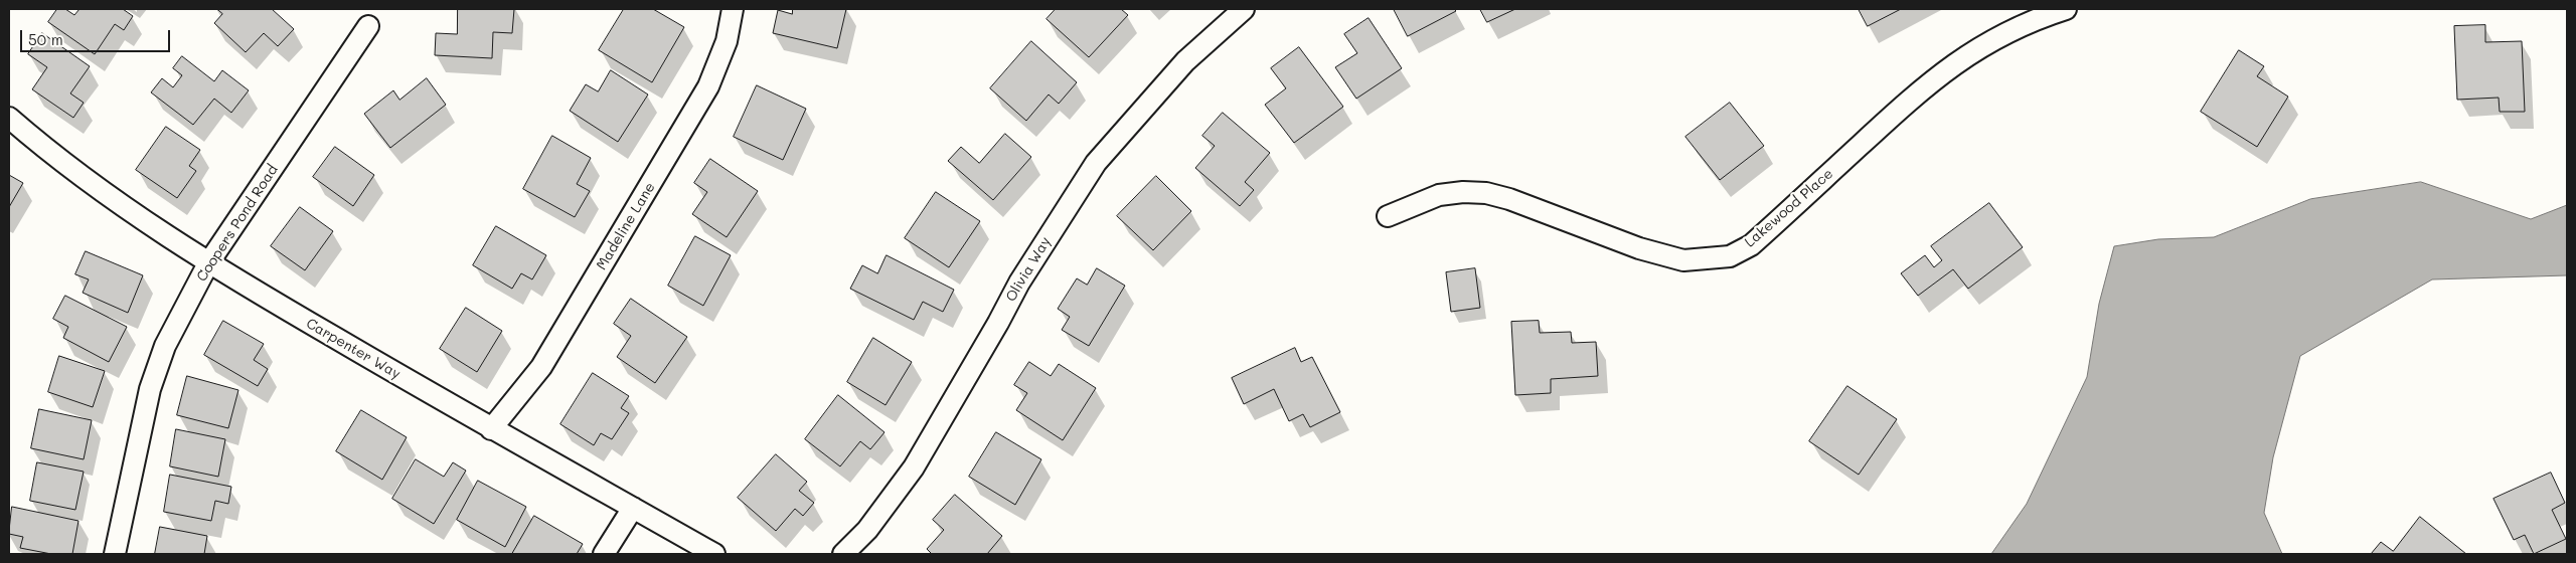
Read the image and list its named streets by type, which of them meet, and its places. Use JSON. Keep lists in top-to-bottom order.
{
  "streets": {
    "street": [
      "Lakewood Place",
      "Coopers Pond Road",
      "Madeline Lane",
      "Olivia Way",
      "Carpenter Way"
    ]
  },
  "crossings": [
    ["Coopers Pond Road", "Carpenter Way"],
    ["Madeline Lane", "Carpenter Way"]
  ],
  "scale_bar": "50 m"
}
